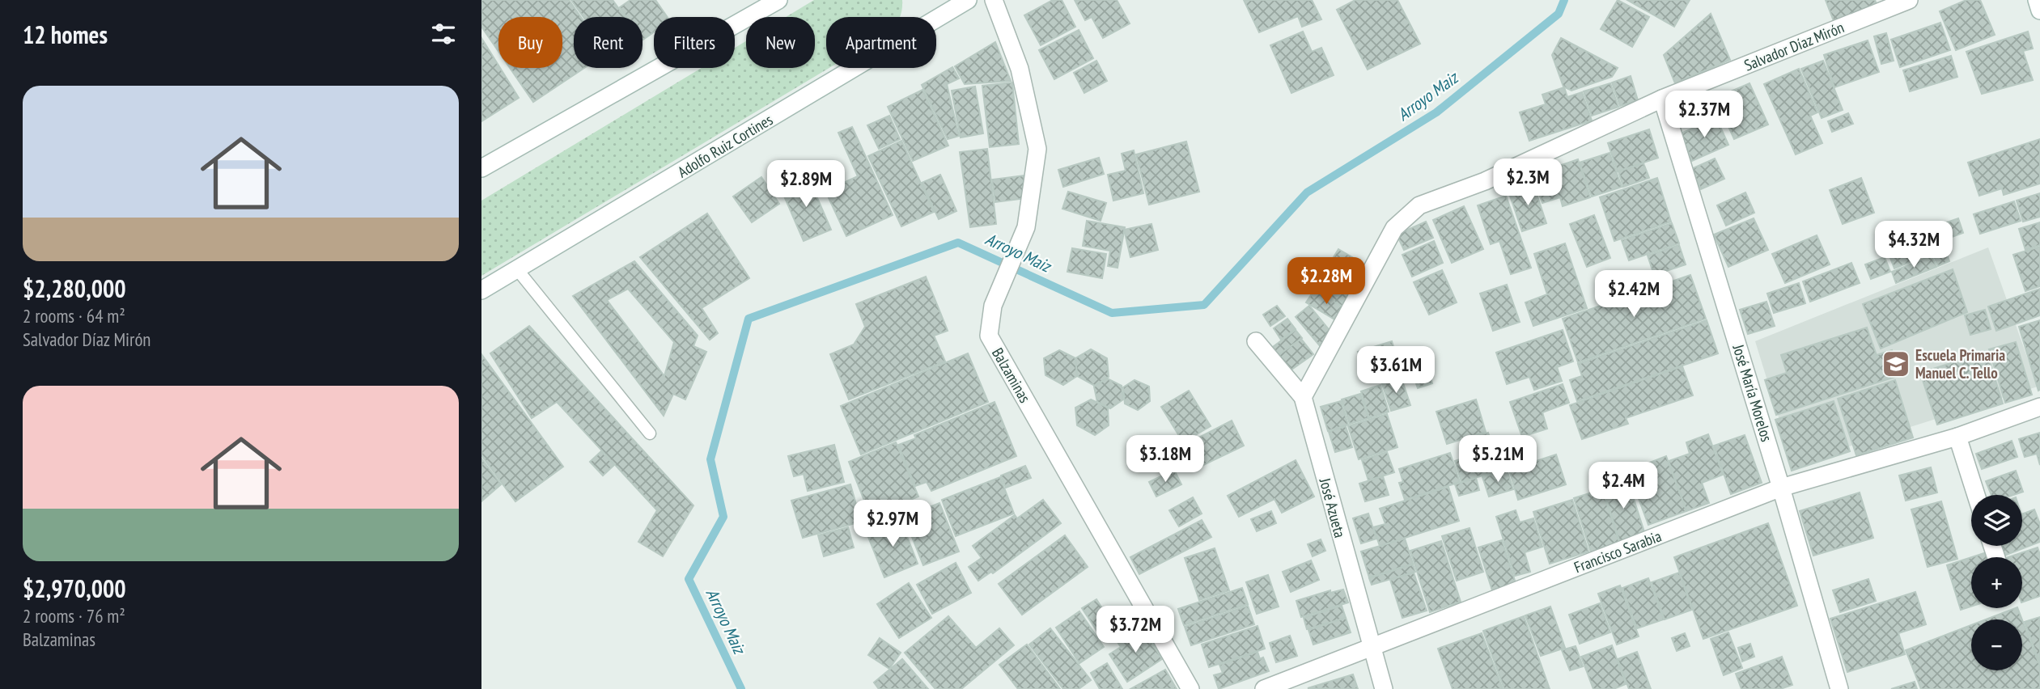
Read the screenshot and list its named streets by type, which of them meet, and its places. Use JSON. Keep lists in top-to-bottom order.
{
  "streets": {
    "street": [
      "Salvador Díaz Mirón",
      "Adolfo Ruiz Cortines",
      "Balzaminas",
      "José María Morelos",
      "José Azueta",
      "Francisco Sarabia"
    ]
  },
  "crossings": [
    ["Salvador Díaz Mirón", "José María Morelos"],
    ["Salvador Díaz Mirón", "José Azueta"],
    ["José María Morelos", "Francisco Sarabia"],
    ["José Azueta", "Francisco Sarabia"]
  ],
  "water": ["Arroyo Maiz"],
  "places": {
    "school or university": ["Escuela Primaria Manuel C. Tello"]
  },
  "page": {
    "heading": "12 homes",
    "chip": [
      "Buy",
      "Rent",
      "Filters",
      "New",
      "Apartment"
    ],
    "list": [
      {
        "name": "$2,280,000",
        "note": "2 rooms · 64 m² · Salvador Díaz Mirón"
      },
      {
        "name": "$2,970,000",
        "note": "2 rooms · 76 m² · Balzaminas"
      }
    ],
    "price": [
      "$2.37M",
      "$2.3M",
      "$2.89M",
      "$4.32M",
      "$2.28M",
      "$2.42M",
      "$3.61M",
      "$3.18M",
      "$5.21M",
      "$2.4M",
      "$2.97M",
      "$3.72M"
    ],
    "map_buttons": ["+", "−"]
  }
}
